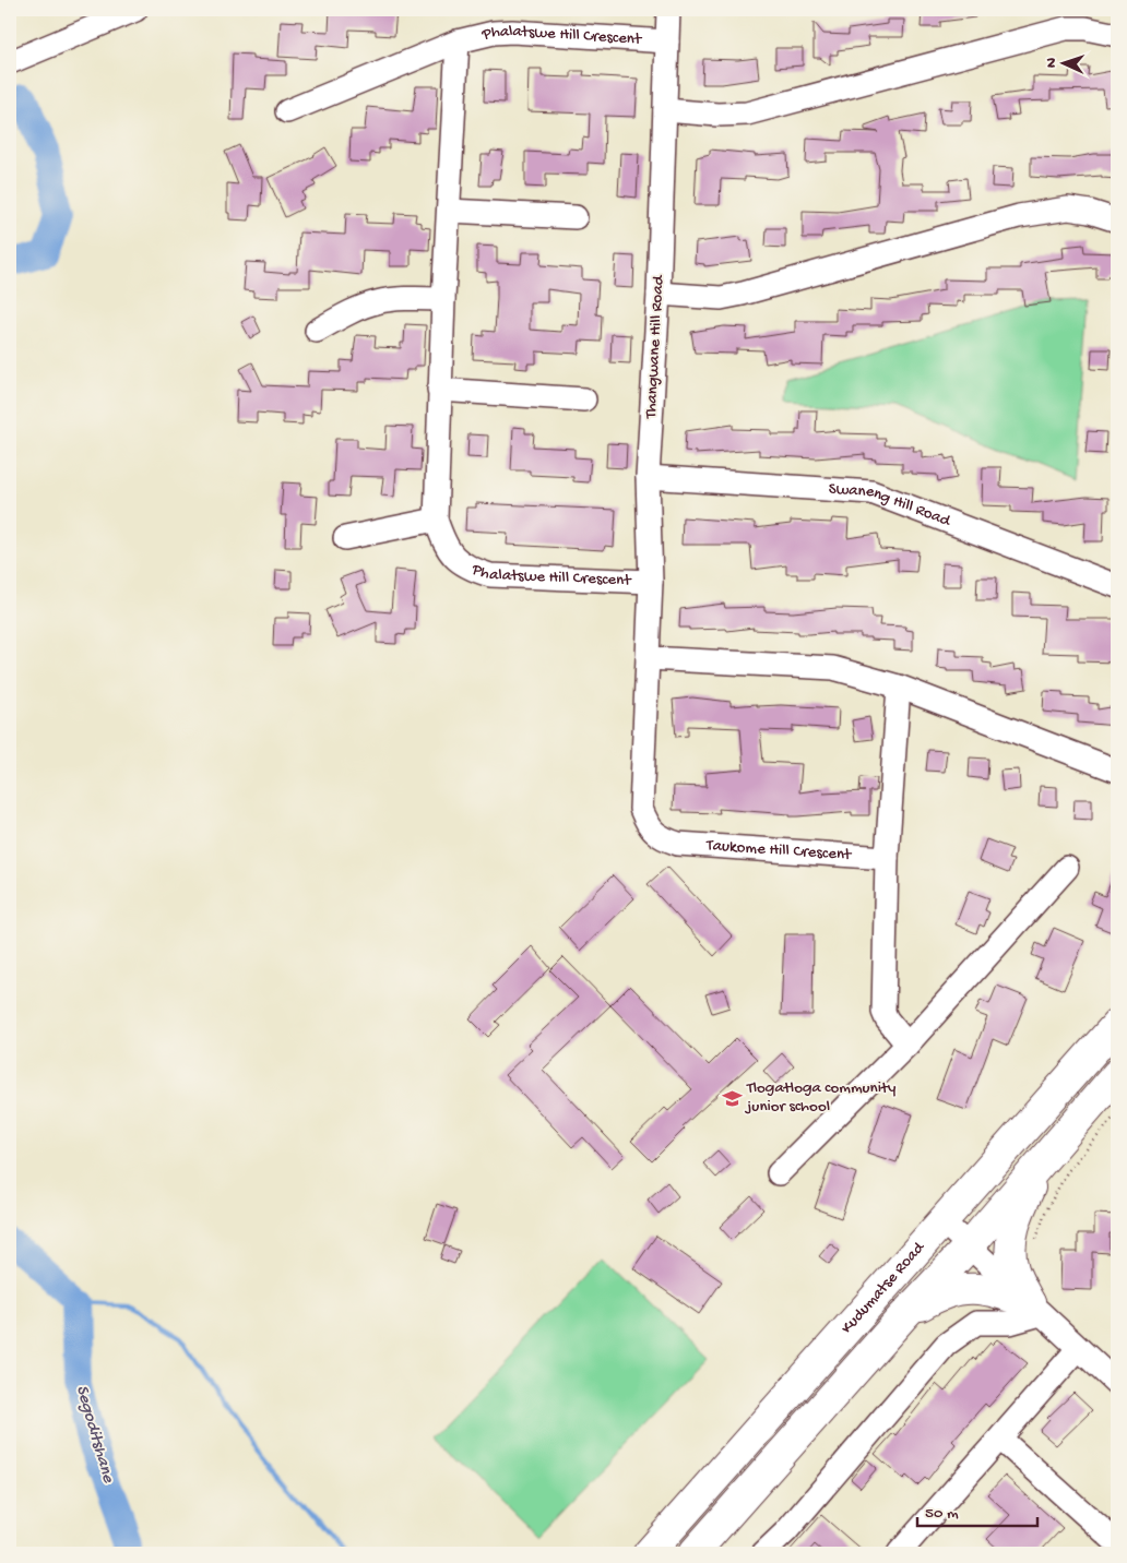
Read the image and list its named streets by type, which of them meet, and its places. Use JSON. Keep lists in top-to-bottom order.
{
  "streets": {
    "main road": ["Kudumatse Road"],
    "street": [
      "Phalatswe Hill Crescent",
      "Thangwane Hill Road",
      "Swaneng Hill Road",
      "Taukome Hill Crescent"
    ]
  },
  "crossings": [
    ["Phalatswe Hill Crescent", "Thangwane Hill Road"],
    ["Thangwane Hill Road", "Swaneng Hill Road"],
    ["Thangwane Hill Road", "Taukome Hill Crescent"]
  ],
  "water": ["Segoditshane"],
  "places": {
    "school or university": ["Tlogatloga community junior school"]
  },
  "scale_bar": "50 m",
  "north": "left"
}
